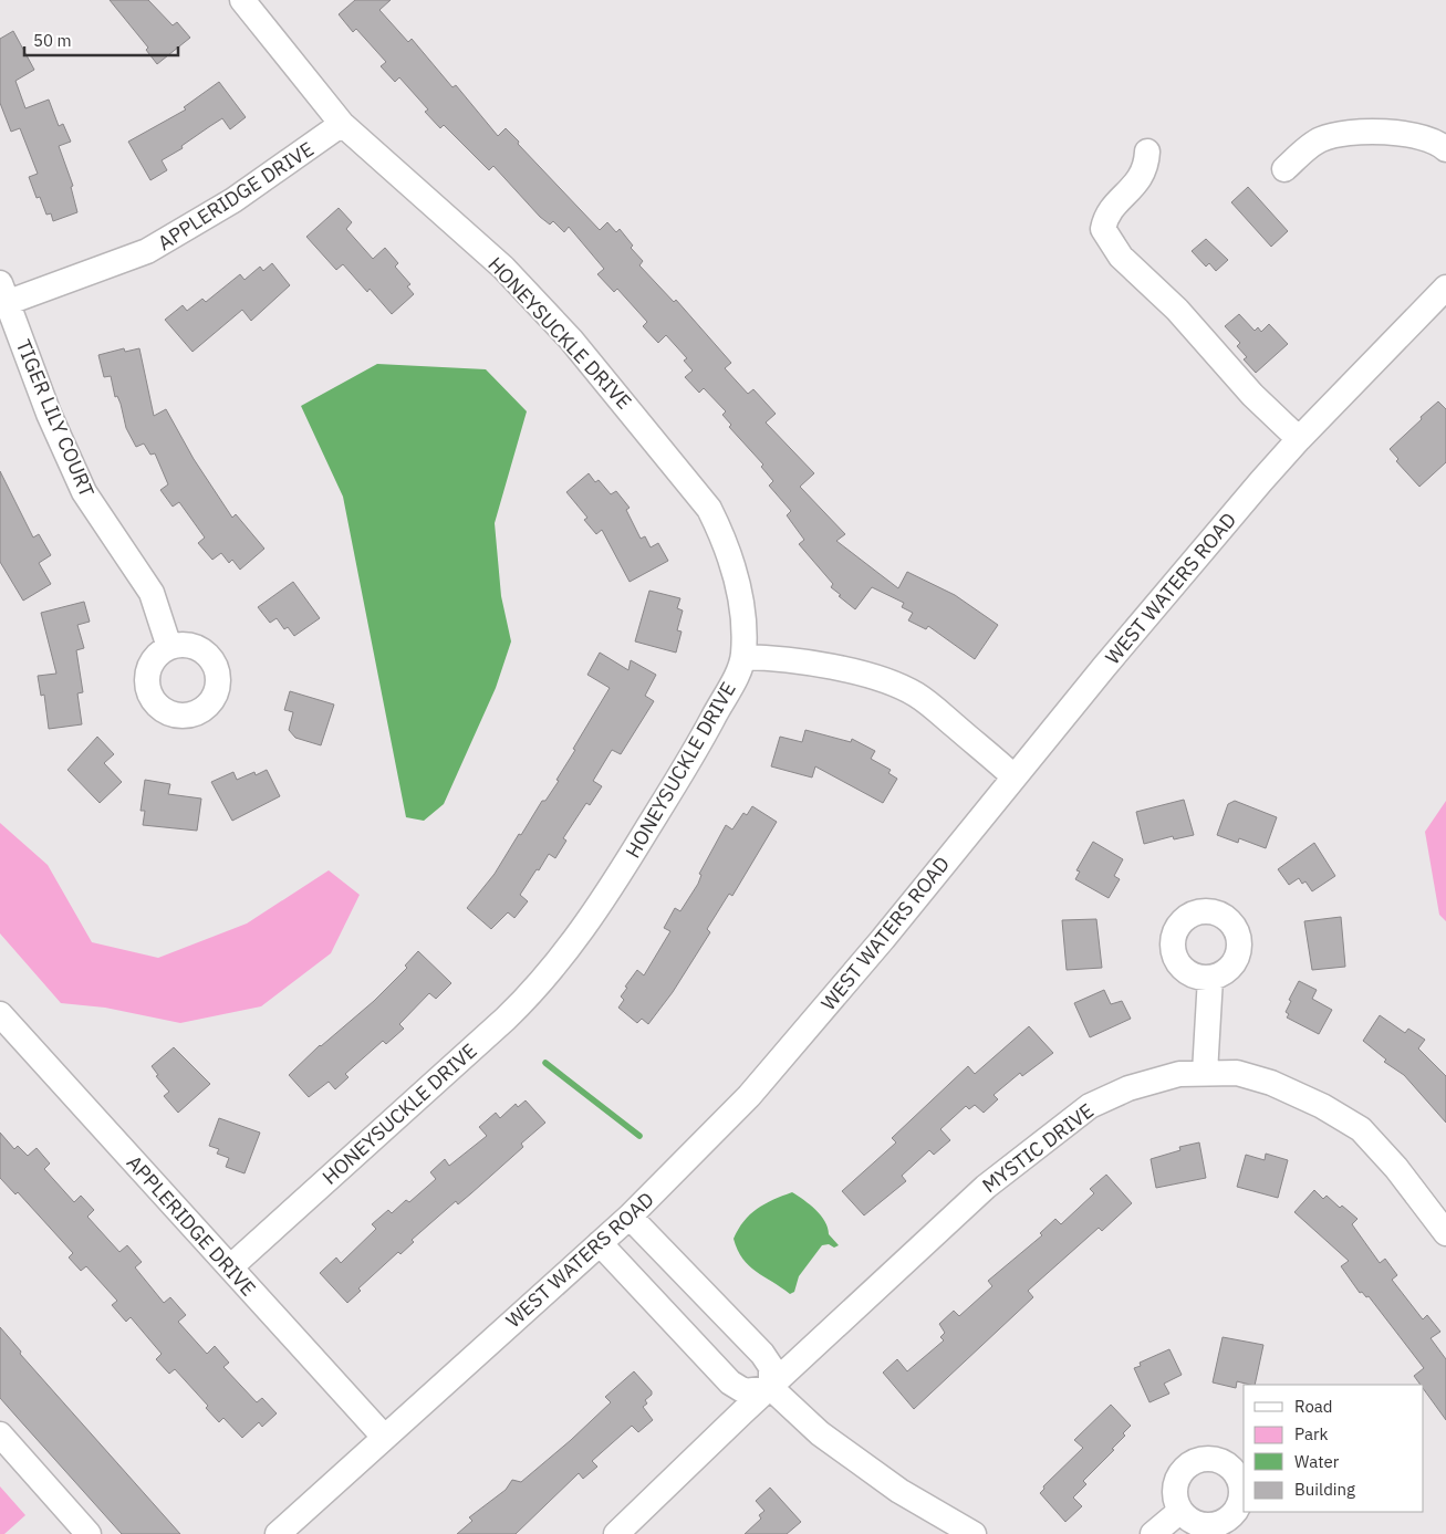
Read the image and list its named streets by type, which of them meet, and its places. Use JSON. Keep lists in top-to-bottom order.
{
  "streets": {
    "street": [
      "APPLERIDGE DRIVE",
      "HONEYSUCKLE DRIVE",
      "TIGER LILY COURT",
      "WEST WATERS ROAD",
      "MYSTIC DRIVE"
    ]
  },
  "crossings": [
    ["APPLERIDGE DRIVE", "HONEYSUCKLE DRIVE"],
    ["APPLERIDGE DRIVE", "TIGER LILY COURT"],
    ["APPLERIDGE DRIVE", "WEST WATERS ROAD"]
  ],
  "legend": [
    "Road",
    "Park",
    "Water",
    "Building"
  ],
  "scale_bar": "50 m"
}
